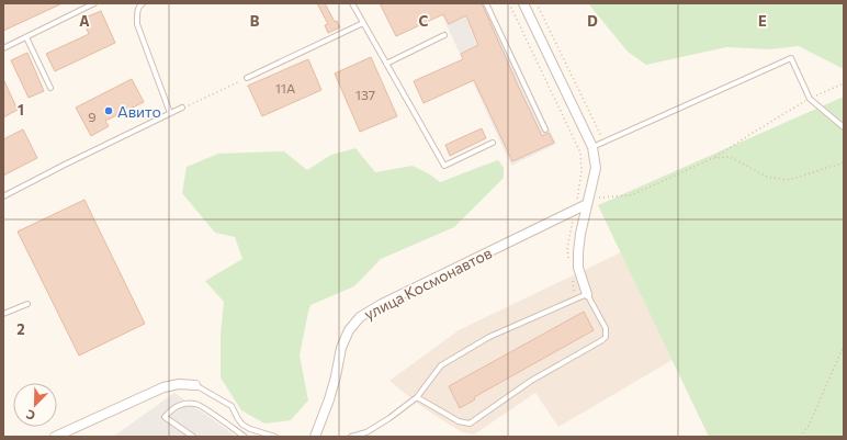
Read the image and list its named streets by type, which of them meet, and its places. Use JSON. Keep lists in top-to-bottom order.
{
  "streets": {
    "street": ["улица Космонавтов"]
  },
  "places": ["Авито"],
  "house_numbers": ["11А", "137", "9"],
  "north": "bottom left",
  "grid": {
    "columns": [
      "A",
      "B",
      "C",
      "D",
      "E"
    ],
    "rows": ["1", "2"]
  }
}
